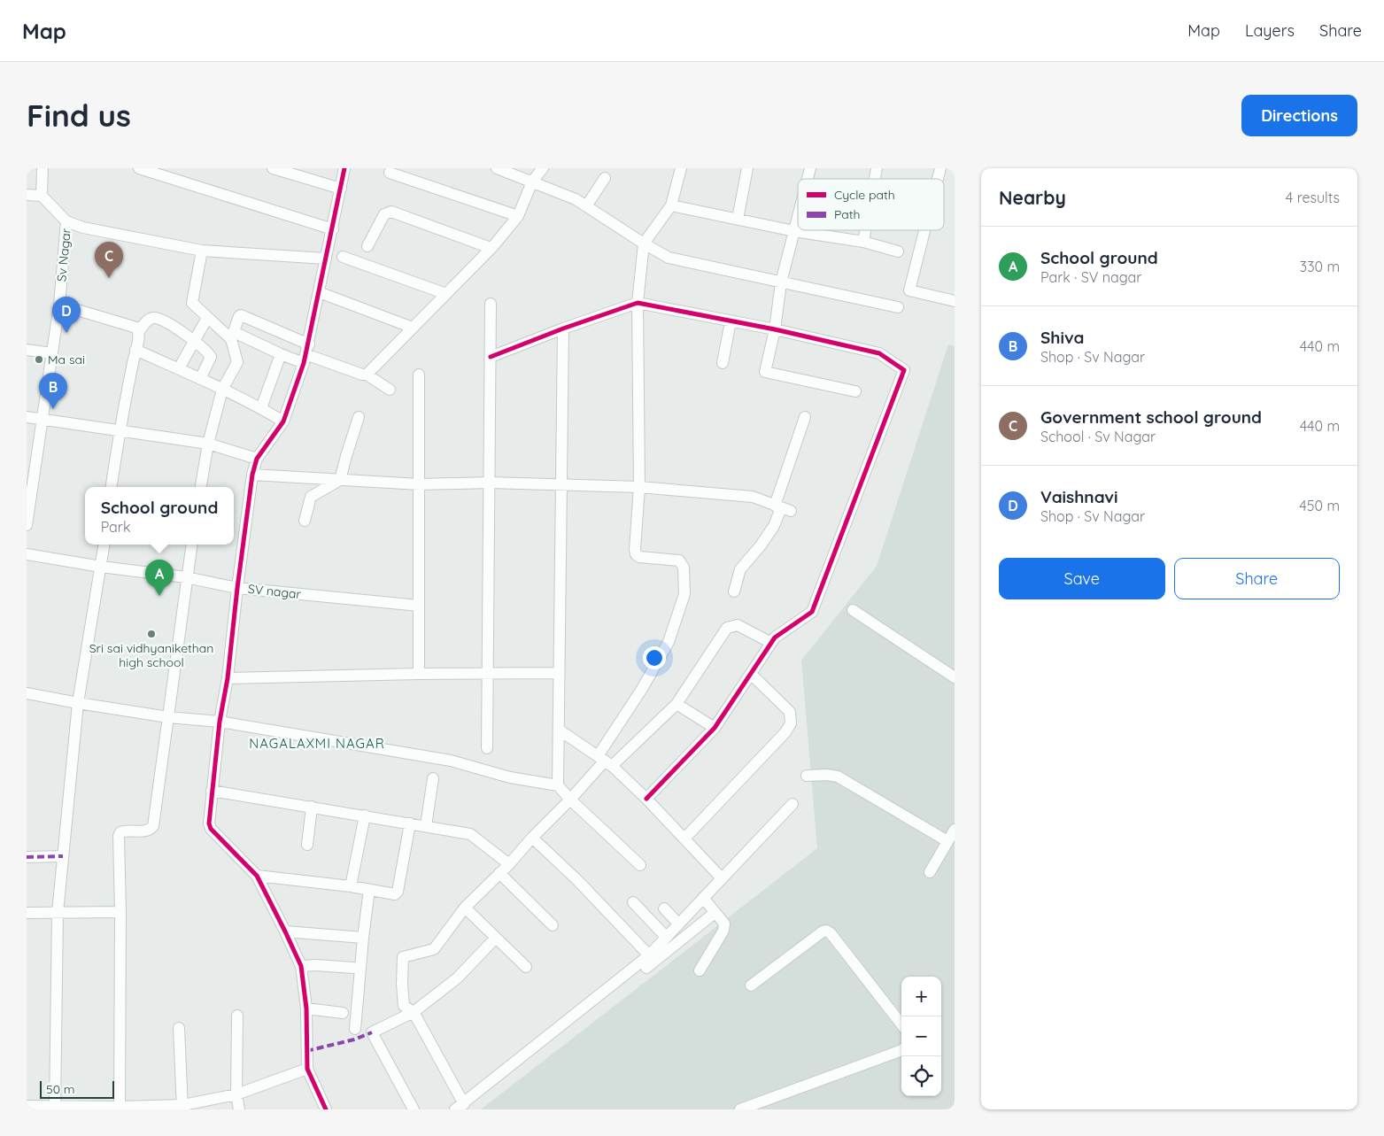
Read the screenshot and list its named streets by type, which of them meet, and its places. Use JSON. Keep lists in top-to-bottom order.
{
  "streets": {
    "street": ["Sv Nagar", "SV nagar"]
  },
  "districts": ["NAGALAXMI NAGAR"],
  "places": ["Ma sai", "Sri sai vidhyanikethan high school"],
  "legend": ["Cycle path", "Path"],
  "scale_bar": "50 m",
  "page": {
    "header": "Map",
    "nav": ["Map", "Layers", "Share"],
    "buttons": [
      "Directions",
      ["Save", "Share"]
    ],
    "title": "Find us",
    "heading": ["Nearby", "4 results"],
    "list": [
      {
        "mark": "A",
        "name": "School ground",
        "note": "Park · SV nagar",
        "value": "330 m"
      },
      {
        "mark": "B",
        "name": "Shiva",
        "note": "Shop · Sv Nagar",
        "value": "440 m"
      },
      {
        "mark": "C",
        "name": "Government school ground",
        "note": "School · Sv Nagar",
        "value": "440 m"
      },
      {
        "mark": "D",
        "name": "Vaishnavi",
        "note": "Shop · Sv Nagar",
        "value": "450 m"
      }
    ],
    "pins": [
      "C",
      "D",
      "B",
      "A"
    ],
    "popup": ["School ground", "Park"],
    "map_buttons": ["+", "−"],
    "scale": "50 m"
  }
}
